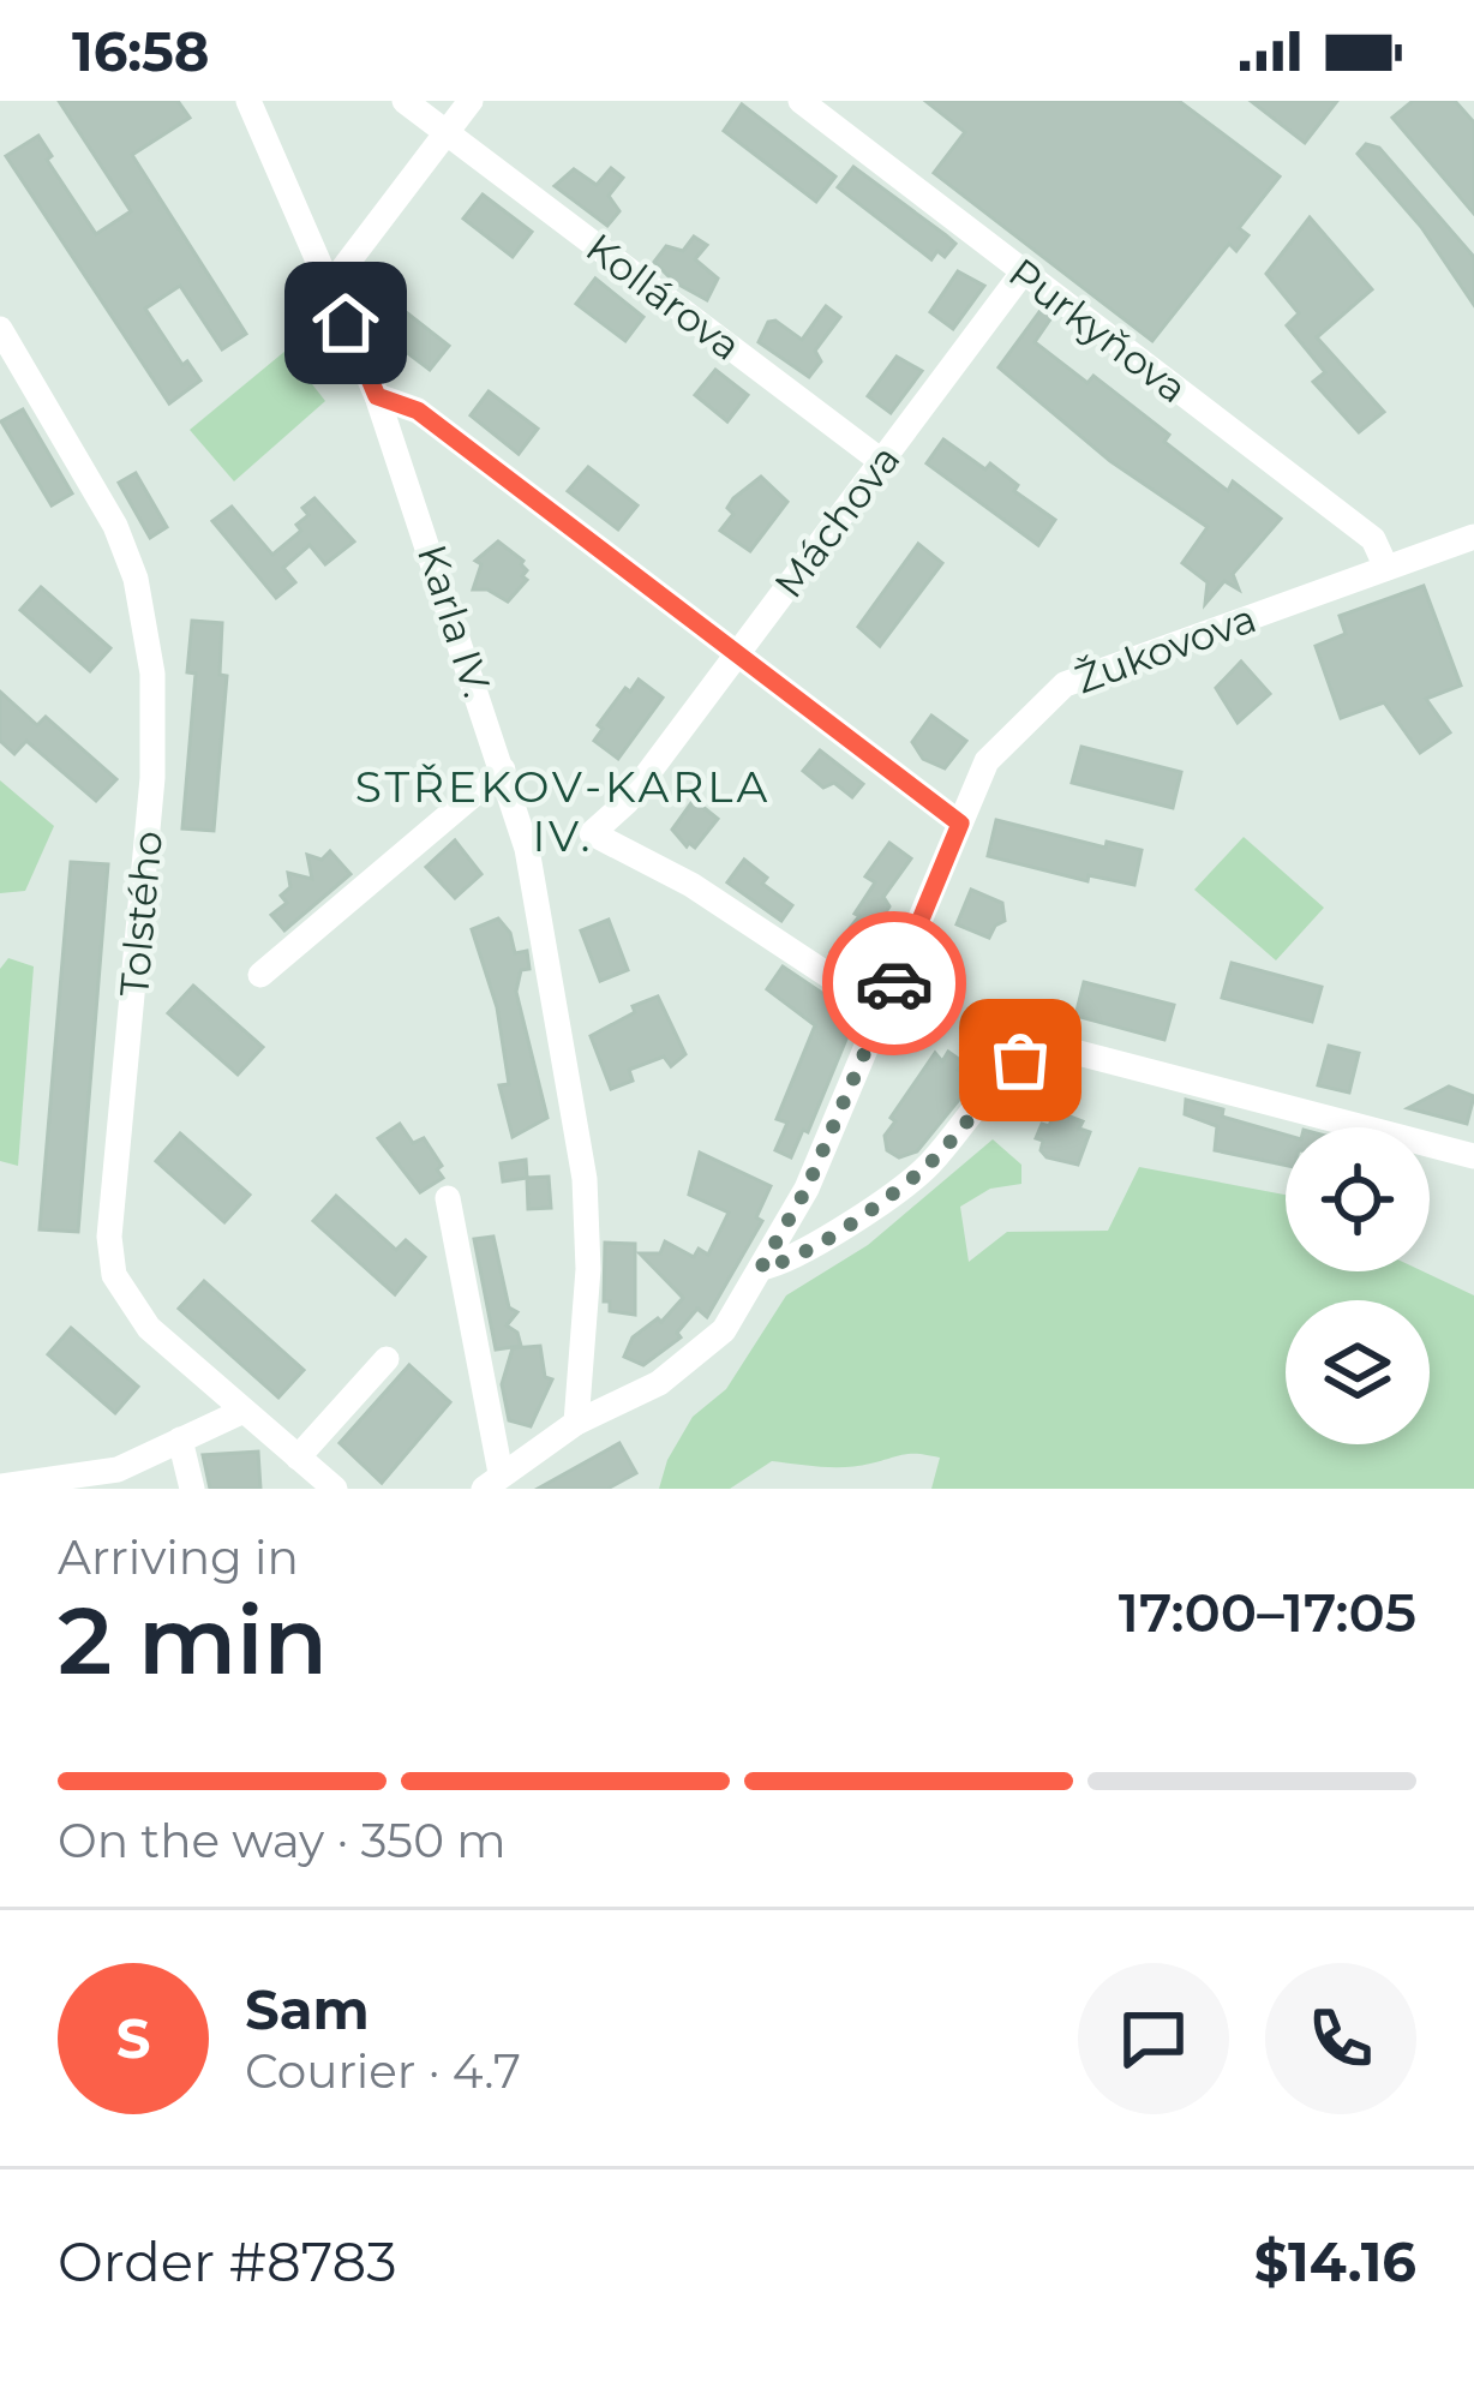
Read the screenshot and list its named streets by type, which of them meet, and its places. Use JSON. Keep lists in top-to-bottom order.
{
  "streets": {
    "street": [
      "Kollárova",
      "Purkyňova",
      "Máchova",
      "Karla IV.",
      "Žukovova",
      "Tolstého"
    ]
  },
  "crossings": [
    ["Kollárova", "Máchova"],
    ["Purkyňova", "Máchova"],
    ["Purkyňova", "Žukovova"],
    ["Máchova", "Žukovova"],
    ["Karla IV.", "Žukovova"]
  ],
  "districts": ["STŘEKOV-KARLA IV."],
  "page": {
    "status": "16:58",
    "heading": ["2 min", "Arriving in", "17:00–17:05"],
    "panel": [
      "Sam",
      "Courier · 4.7",
      "Order #8783",
      "$14.16"
    ],
    "bar": "On the way · 350 m",
    "round": "S"
  }
}
